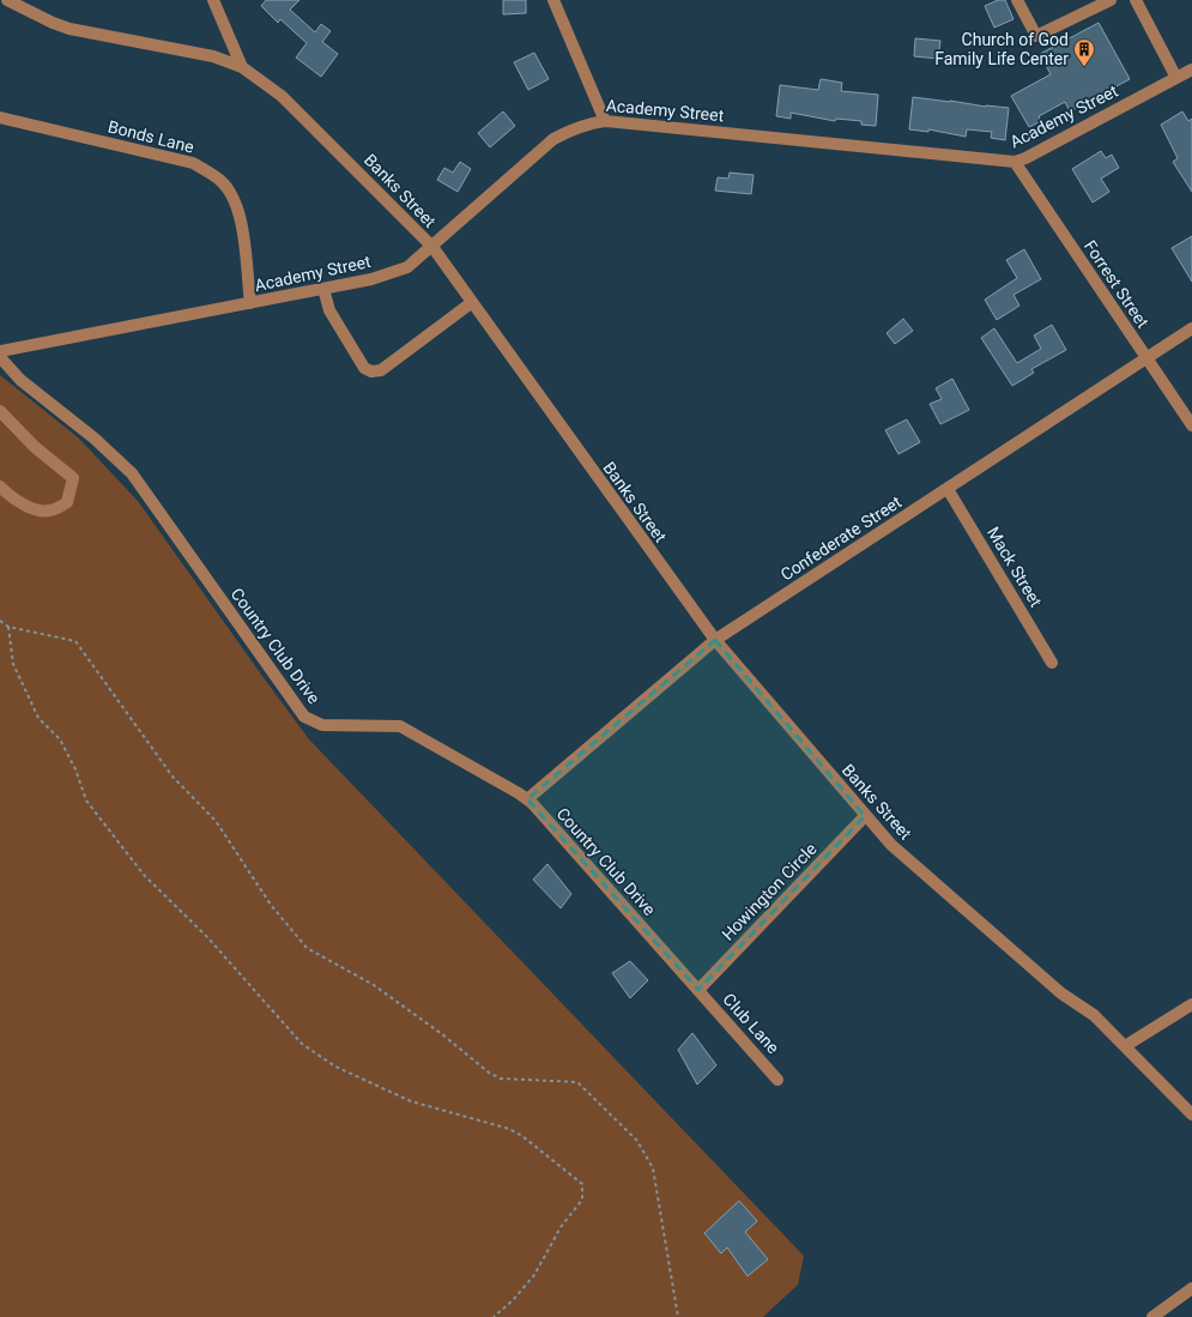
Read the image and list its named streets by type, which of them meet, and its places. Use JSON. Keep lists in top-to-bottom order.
{
  "streets": {
    "street": [
      "Academy Street",
      "Bonds Lane",
      "Banks Street",
      "Forrest Street",
      "Confederate Street",
      "Mack Street",
      "Country Club Drive",
      "Howington Circle",
      "Club Lane"
    ]
  },
  "crossings": [
    ["Academy Street", "Bonds Lane"],
    ["Academy Street", "Banks Street"],
    ["Academy Street", "Forrest Street"],
    ["Banks Street", "Confederate Street"],
    ["Banks Street", "Howington Circle"],
    ["Forrest Street", "Confederate Street"],
    ["Confederate Street", "Mack Street"],
    ["Confederate Street", "Country Club Drive"],
    ["Country Club Drive", "Howington Circle"],
    ["Country Club Drive", "Club Lane"],
    ["Howington Circle", "Club Lane"]
  ],
  "places": {
    "building": ["Church of God Family Life Center"]
  }
}
